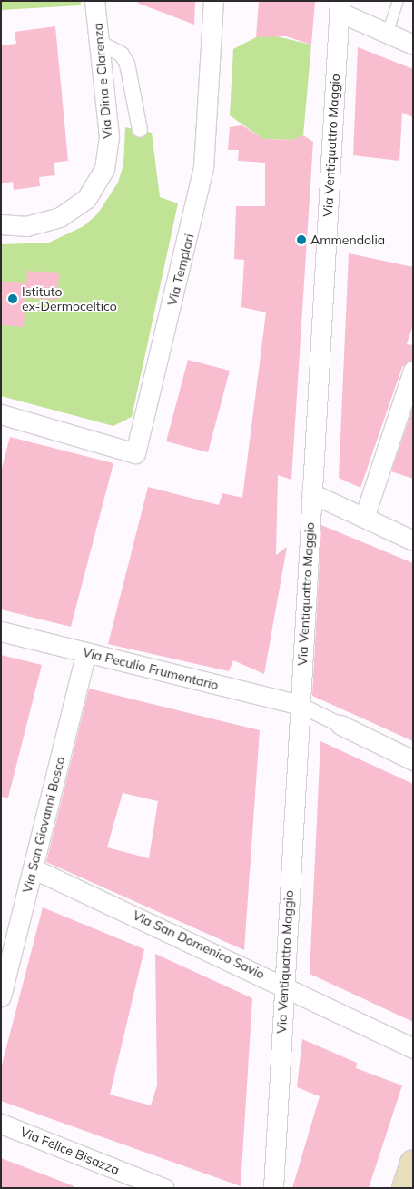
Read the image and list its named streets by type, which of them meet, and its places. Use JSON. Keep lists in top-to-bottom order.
{
  "streets": {
    "street": [
      "Via Dina e Clarenza",
      "Via Ventiquattro Maggio",
      "Via Templari",
      "Via Peculio Frumentario",
      "Via San Giovanni Bosco",
      "Via San Domenico Savio",
      "Via Felice Bisazza"
    ]
  },
  "crossings": [
    ["Via Ventiquattro Maggio", "Via Peculio Frumentario"],
    ["Via Ventiquattro Maggio", "Via San Domenico Savio"],
    ["Via Peculio Frumentario", "Via San Giovanni Bosco"],
    ["Via San Giovanni Bosco", "Via San Domenico Savio"]
  ],
  "places": ["Ammendolia", "Istituto ex-Dermoceltico"]
}
